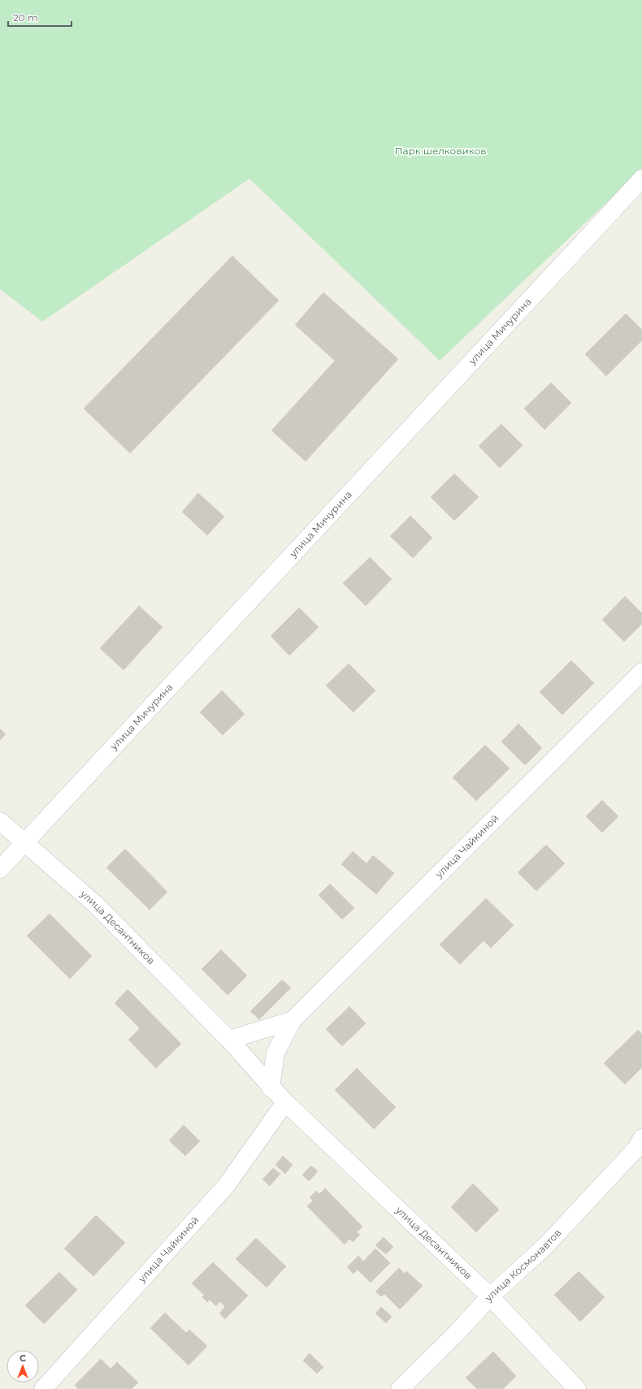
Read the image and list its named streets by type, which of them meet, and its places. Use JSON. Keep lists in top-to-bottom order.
{
  "streets": {
    "street": [
      "улица Мичурина",
      "улица Чайкиной",
      "улица Десантников",
      "улица Космонавтов"
    ]
  },
  "crossings": [
    ["улица Мичурина", "улица Десантников"],
    ["улица Чайкиной", "улица Десантников"],
    ["улица Десантников", "улица Космонавтов"]
  ],
  "parks": ["Парк шелковиков"],
  "scale_bar": "20 m",
  "north": "top"
}
